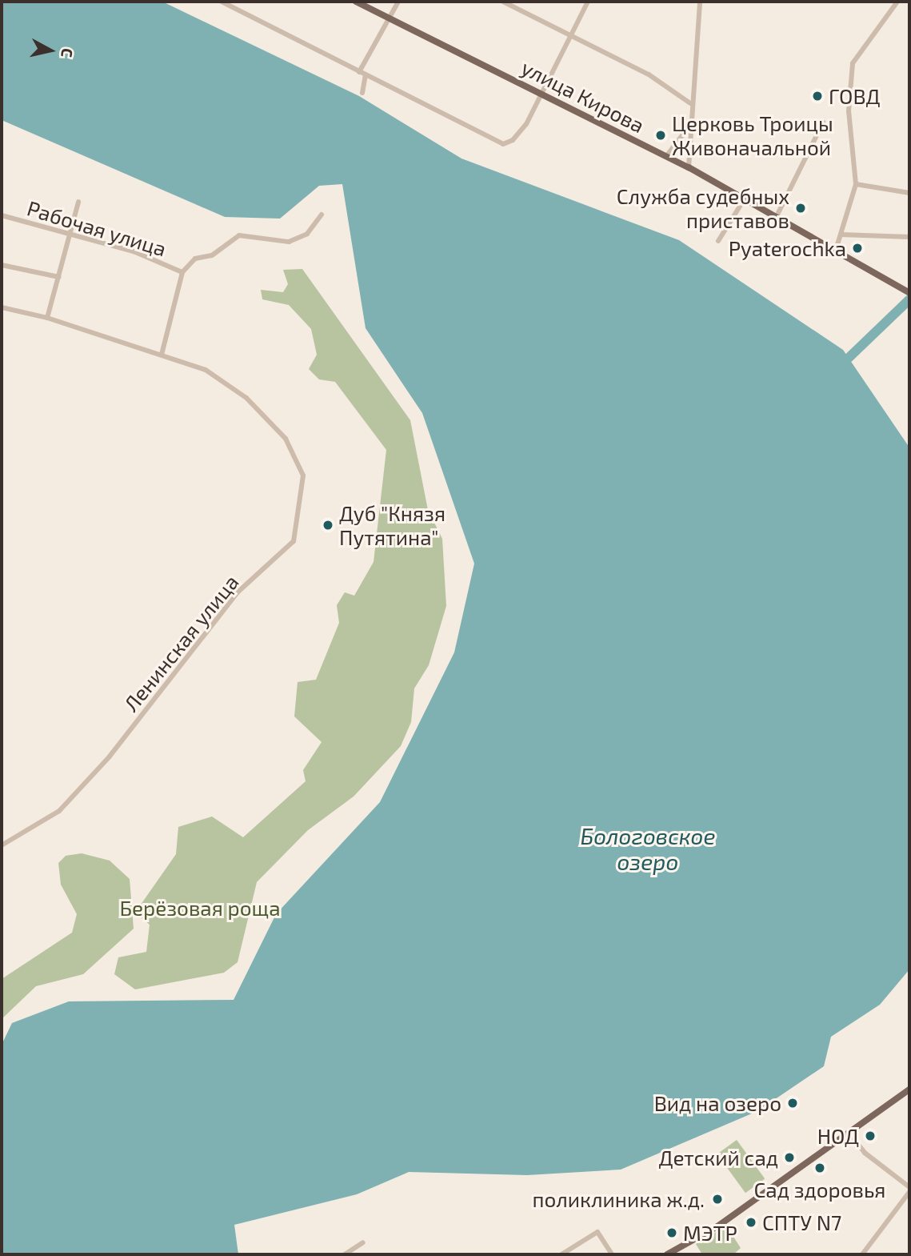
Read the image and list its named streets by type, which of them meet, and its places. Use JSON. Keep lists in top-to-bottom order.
{
  "streets": {
    "main road": ["улица Кирова"],
    "street": ["Рабочая улица", "Ленинская улица"]
  },
  "water": ["Бологовское озеро"],
  "parks": ["Берёзовая роща"],
  "places": [
    "ГОВД",
    "Церковь Троицы Живоначальной",
    "Служба судебных приставов",
    "Pyaterochka",
    "Дуб \"Князя Путятина\"",
    "Вид на озеро",
    "НОД",
    "Детский сад",
    "Сад здоровья",
    "поликлиника ж.д.",
    "СПТУ N7",
    "МЭТР"
  ],
  "north": "right"
}
